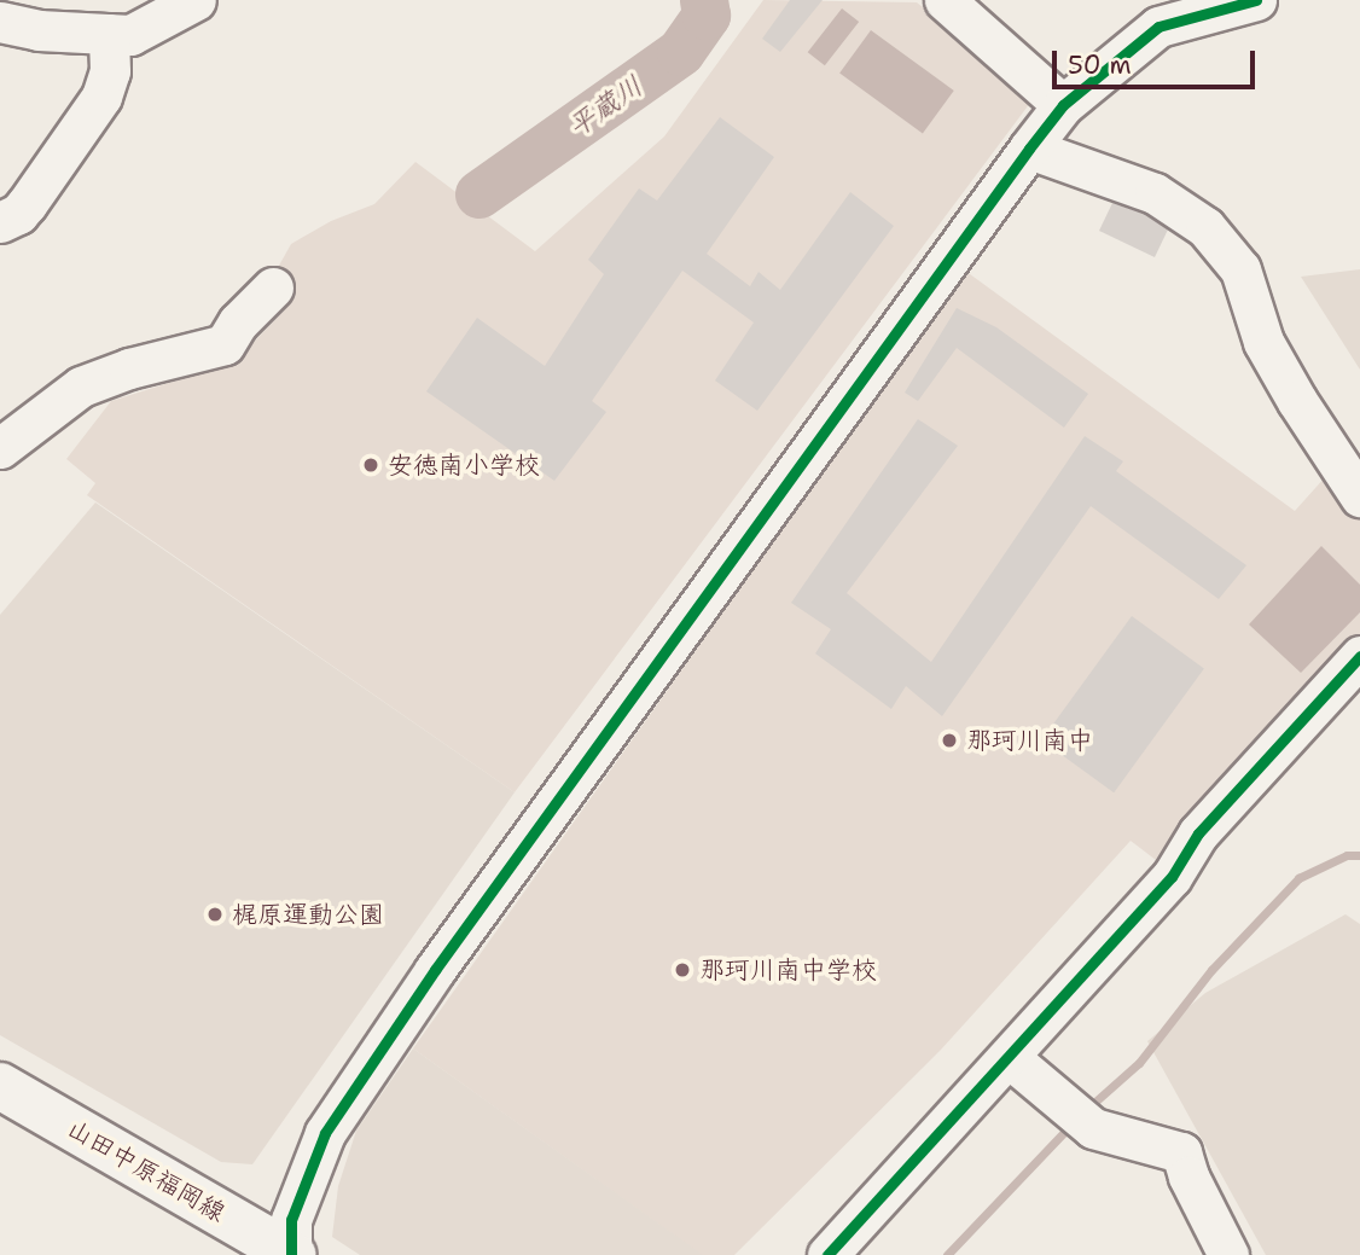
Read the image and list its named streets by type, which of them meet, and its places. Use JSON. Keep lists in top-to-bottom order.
{
  "streets": {
    "main road": ["山田中原福岡線"]
  },
  "water": ["平蔵川"],
  "places": [
    "安徳南小学校",
    "那珂川南中",
    "梶原運動公園",
    "那珂川南中学校"
  ],
  "scale_bar": "50 m"
}
